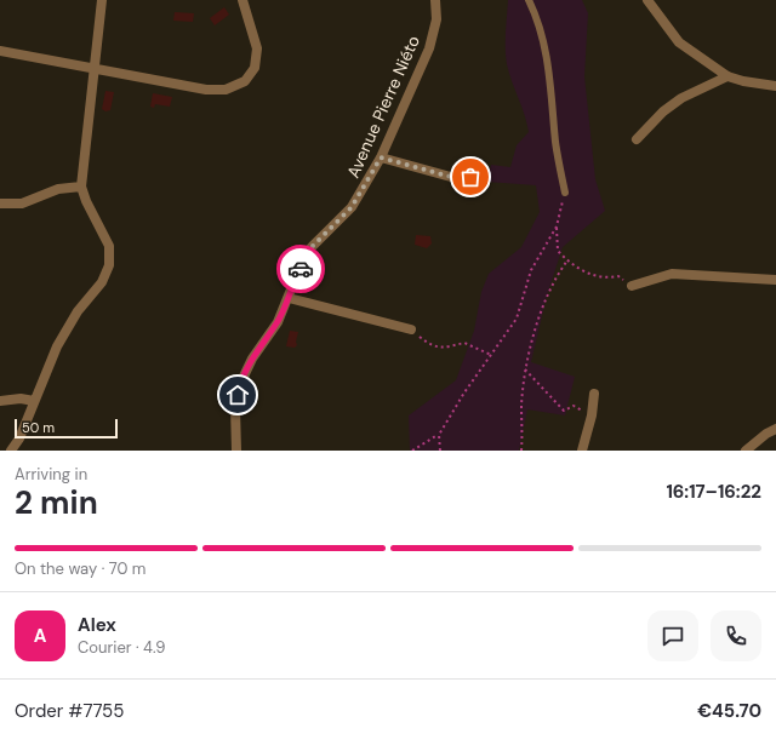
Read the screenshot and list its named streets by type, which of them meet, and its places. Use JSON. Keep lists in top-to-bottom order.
{
  "streets": {
    "street": ["Avenue Pierre Niéto"]
  },
  "scale_bar": "50 m",
  "page": {
    "scale": "50 m",
    "heading": ["2 min", "Arriving in", "16:17–16:22"],
    "panel": [
      "Alex",
      "Courier · 4.9",
      "Order #7755",
      "€45.70"
    ],
    "bar": "On the way · 70 m",
    "round": "A"
  }
}
